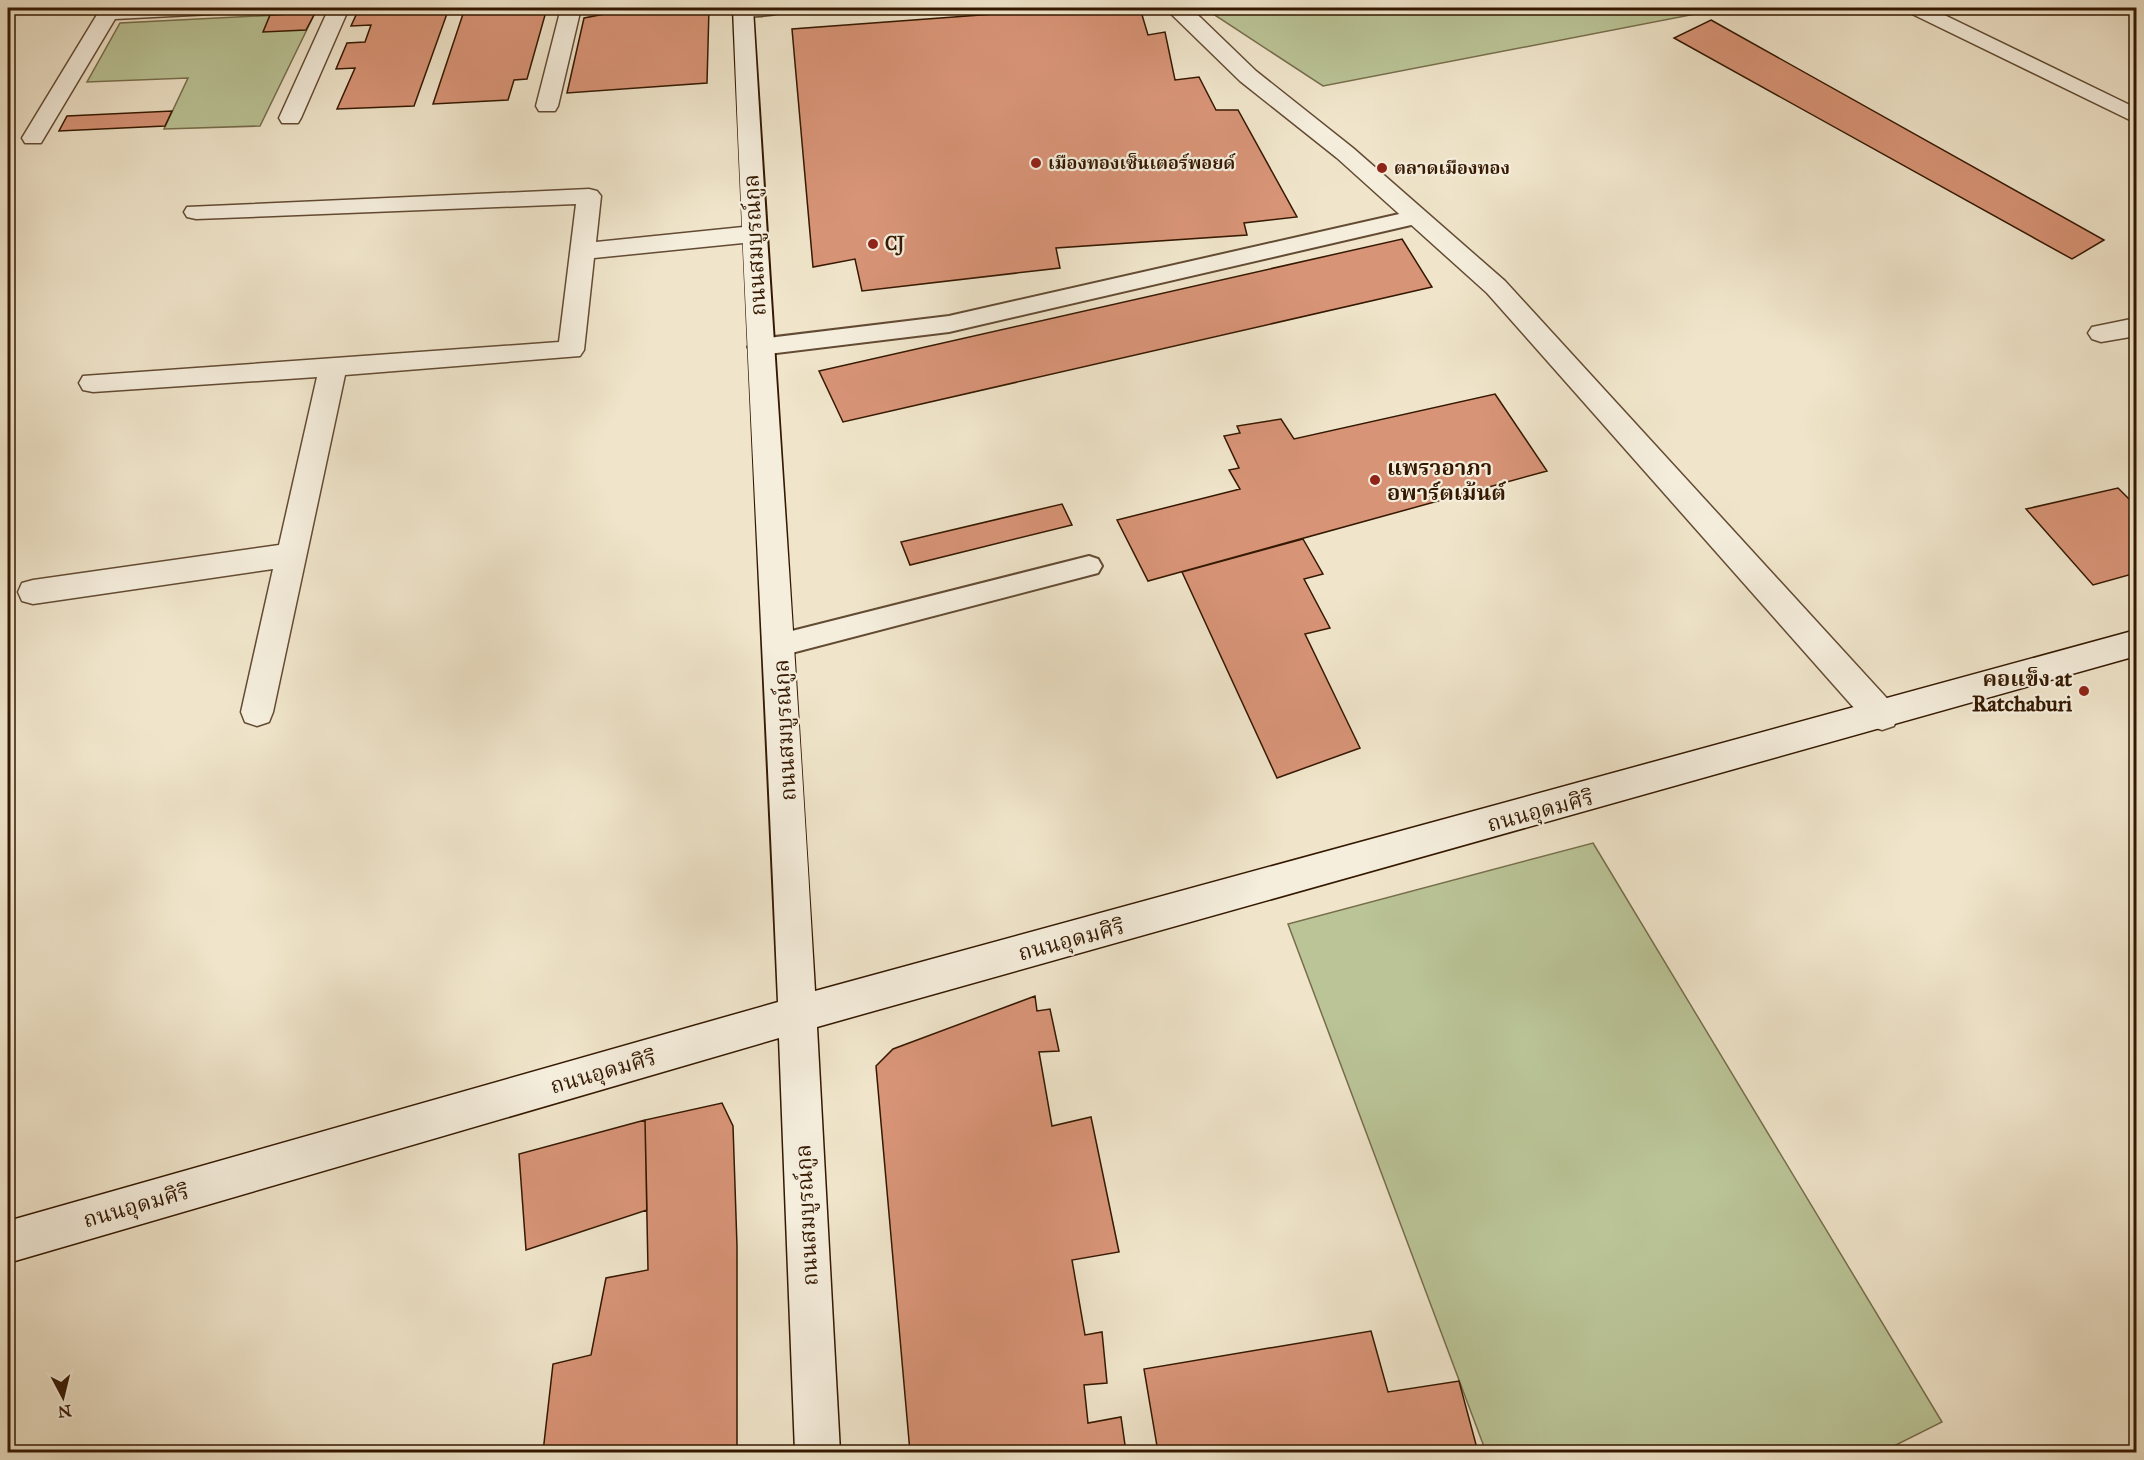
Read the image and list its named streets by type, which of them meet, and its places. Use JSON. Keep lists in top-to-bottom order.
{
  "streets": {
    "street": ["ถนนสมบูรณ์กูล", "ถนนอุดมศิริ"]
  },
  "crossings": [
    ["ถนนสมบูรณ์กูล", "ถนนอุดมศิริ"]
  ],
  "places": [
    "เมืองทองเซ็นเตอร์พอยด์",
    "ตลาดเมืองทอง",
    "CJ",
    "แพรวอาภา อพาร์ตเม้นต์",
    "คอแข็ง at Ratchaburi"
  ],
  "north": "bottom"
}
